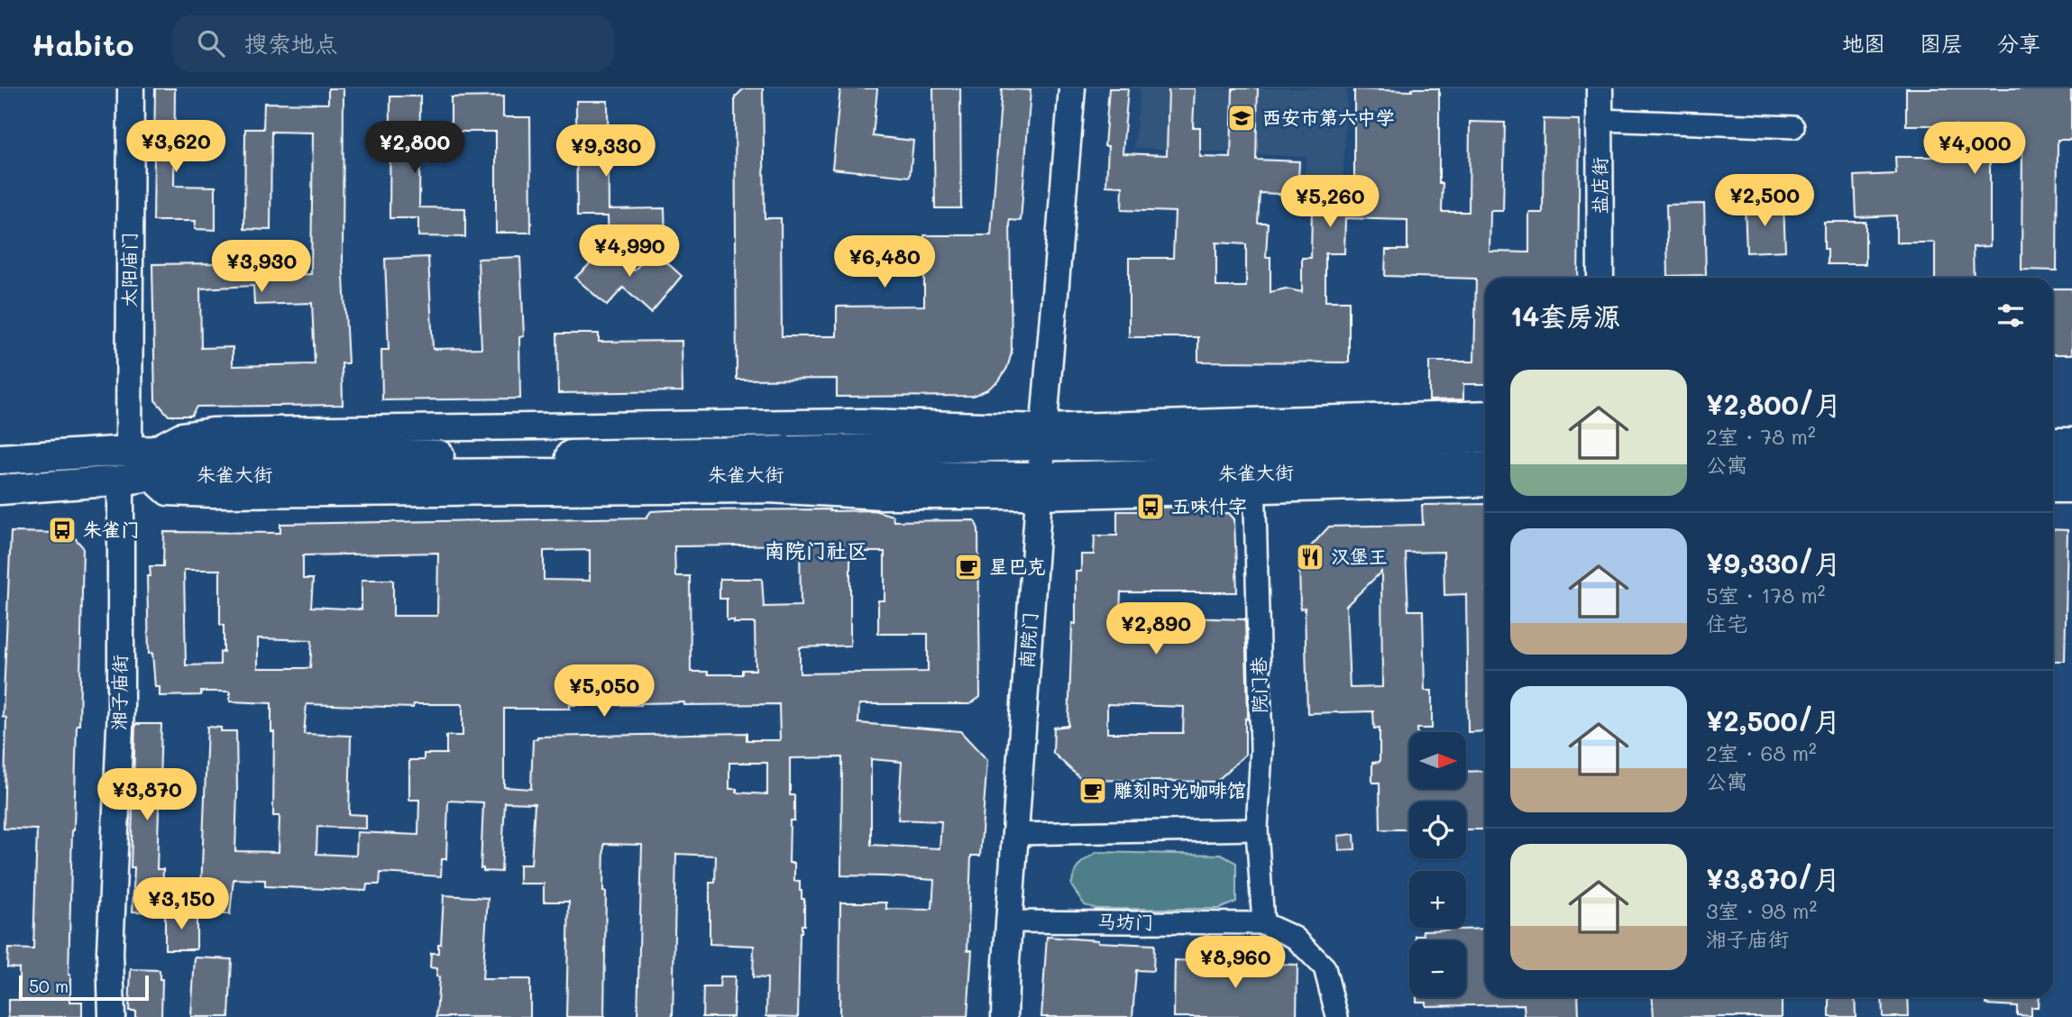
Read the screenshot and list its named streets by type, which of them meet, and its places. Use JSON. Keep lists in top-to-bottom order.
{
  "streets": {
    "main road": ["朱雀大街"],
    "street": [
      "盐店街",
      "太阳庙门",
      "南院门",
      "院门巷",
      "湘子庙街",
      "马坊门"
    ]
  },
  "crossings": [
    ["太阳庙门", "朱雀大街"],
    ["朱雀大街", "南院门"],
    ["朱雀大街", "院门巷"],
    ["朱雀大街", "湘子庙街"],
    ["南院门", "马坊门"],
    ["院门巷", "马坊门"]
  ],
  "districts": ["南院门社区"],
  "places": {
    "school or university": ["西安市第六中学"],
    "bus stop": ["五味什字", "朱雀门"],
    "restaurant": ["汉堡王"],
    "cafe": ["星巴克", "雕刻时光咖啡馆"]
  },
  "scale_bar": "50 m",
  "north": "right",
  "page": {
    "header": "Habito",
    "search": "搜索地点",
    "nav": ["地图", "图层", "分享"],
    "price": [
      "¥3,620",
      "¥2,800",
      "¥4,000",
      "¥9,330",
      "¥2,500",
      "¥5,260",
      "¥4,990",
      "¥6,480",
      "¥3,930",
      "¥2,890",
      "¥5,050",
      "¥3,870",
      "¥3,150",
      "¥8,960"
    ],
    "heading": "14套房源",
    "list": [
      {
        "name": "¥2,800/月",
        "note": "2室 · 78 m² · 公寓"
      },
      {
        "name": "¥9,330/月",
        "note": "5室 · 178 m² · 住宅"
      },
      {
        "name": "¥2,500/月",
        "note": "2室 · 68 m² · 公寓"
      },
      {
        "name": "¥3,870/月",
        "note": "3室 · 98 m² · 湘子庙街"
      }
    ],
    "map_buttons": ["+", "−"],
    "scale": "50 m"
  }
}
